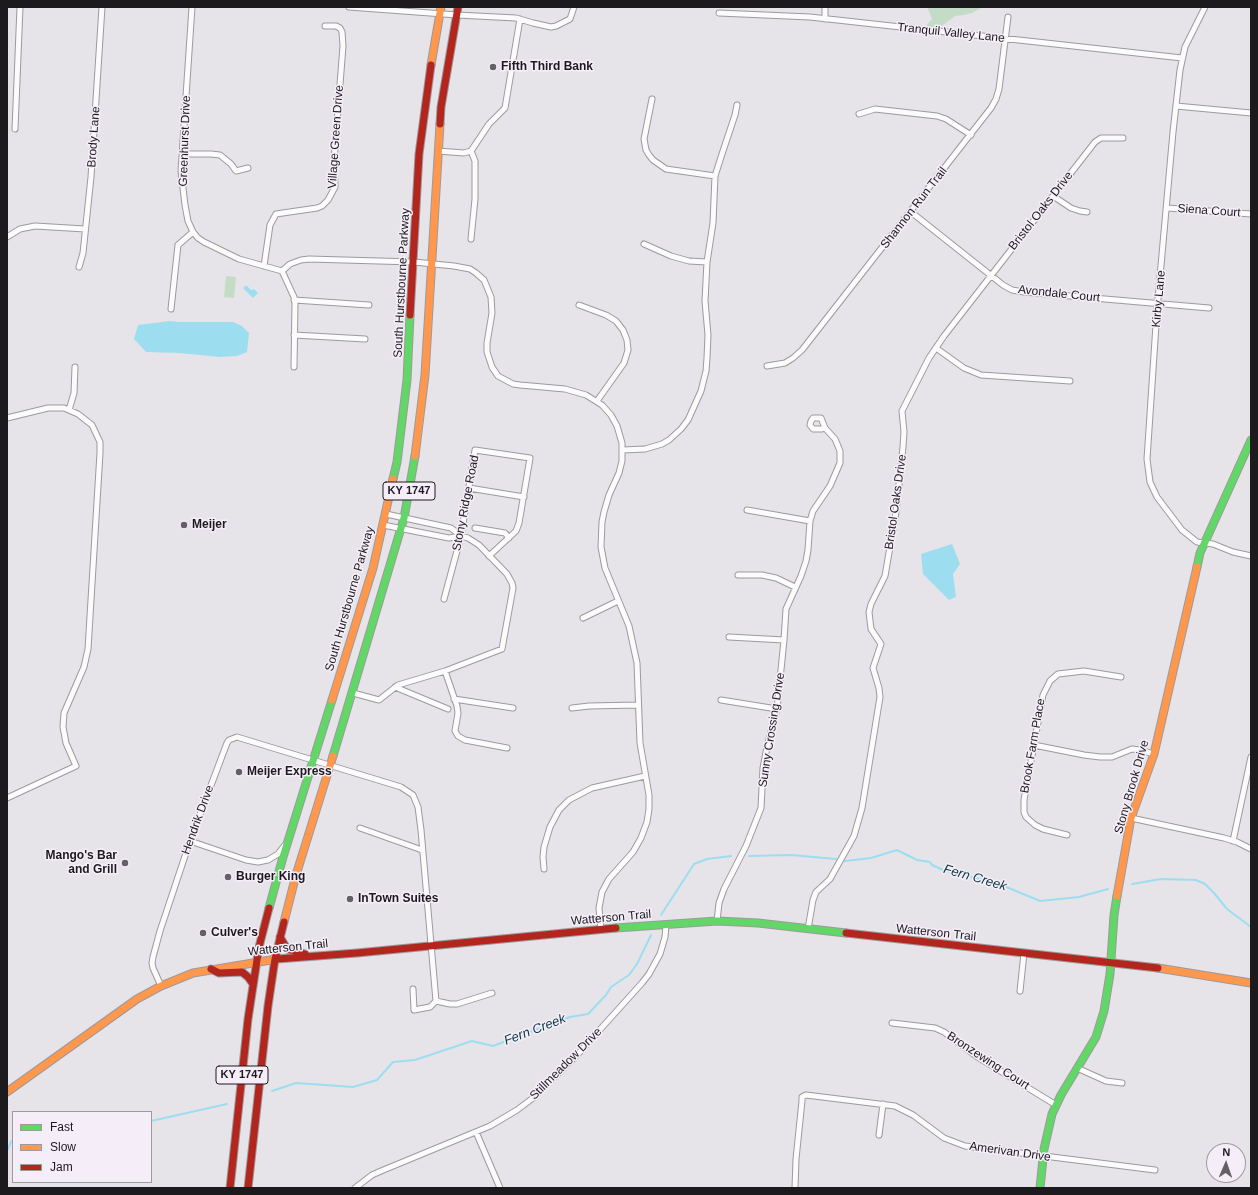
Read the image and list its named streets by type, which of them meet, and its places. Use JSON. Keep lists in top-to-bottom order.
{
  "streets": {
    "main road": [
      "South Hurstbourne Parkway",
      "KY 1747",
      "Stony Brook Drive",
      "Watterson Trail"
    ],
    "street": [
      "Tranquil Valley Lane",
      "Brody Lane",
      "Village Green Drive",
      "Greenhurst Drive",
      "Shannon Run Trail",
      "Bristol Oaks Drive",
      "Siena Court",
      "Avondale Court",
      "Kirby Lane",
      "Stony Ridge Road",
      "Sunny Crossing Drive",
      "Brook Farm Place",
      "Hendrik Drive",
      "Bronzewing Court",
      "Stillmeadow Drive",
      "Amerivan Drive"
    ]
  },
  "crossings": [
    ["Tranquil Valley Lane", "Shannon Run Trail"],
    ["Tranquil Valley Lane", "Kirby Lane"],
    ["Shannon Run Trail", "Avondale Court"],
    ["Bristol Oaks Drive", "Avondale Court"],
    ["Bristol Oaks Drive", "Watterson Trail"],
    ["Siena Court", "Kirby Lane"],
    ["South Hurstbourne Parkway", "Hendrik Drive"],
    ["South Hurstbourne Parkway", "Watterson Trail"],
    ["Avondale Court", "Kirby Lane"],
    ["Kirby Lane", "Stony Brook Drive"],
    ["KY 1747", "Watterson Trail"],
    ["Sunny Crossing Drive", "Watterson Trail"],
    ["Stony Brook Drive", "Watterson Trail"],
    ["Stony Brook Drive", "Bronzewing Court"],
    ["Stony Brook Drive", "Amerivan Drive"],
    ["Hendrik Drive", "Watterson Trail"],
    ["Watterson Trail", "Stillmeadow Drive"]
  ],
  "water": ["Fern Creek"],
  "places": [
    "Fifth Third Bank",
    "Meijer",
    "Meijer Express",
    "Mango's Bar and Grill",
    "Burger King",
    "InTown Suites",
    "Culver's"
  ],
  "legend": ["Fast", "Slow", "Jam"],
  "north": "top"
}
